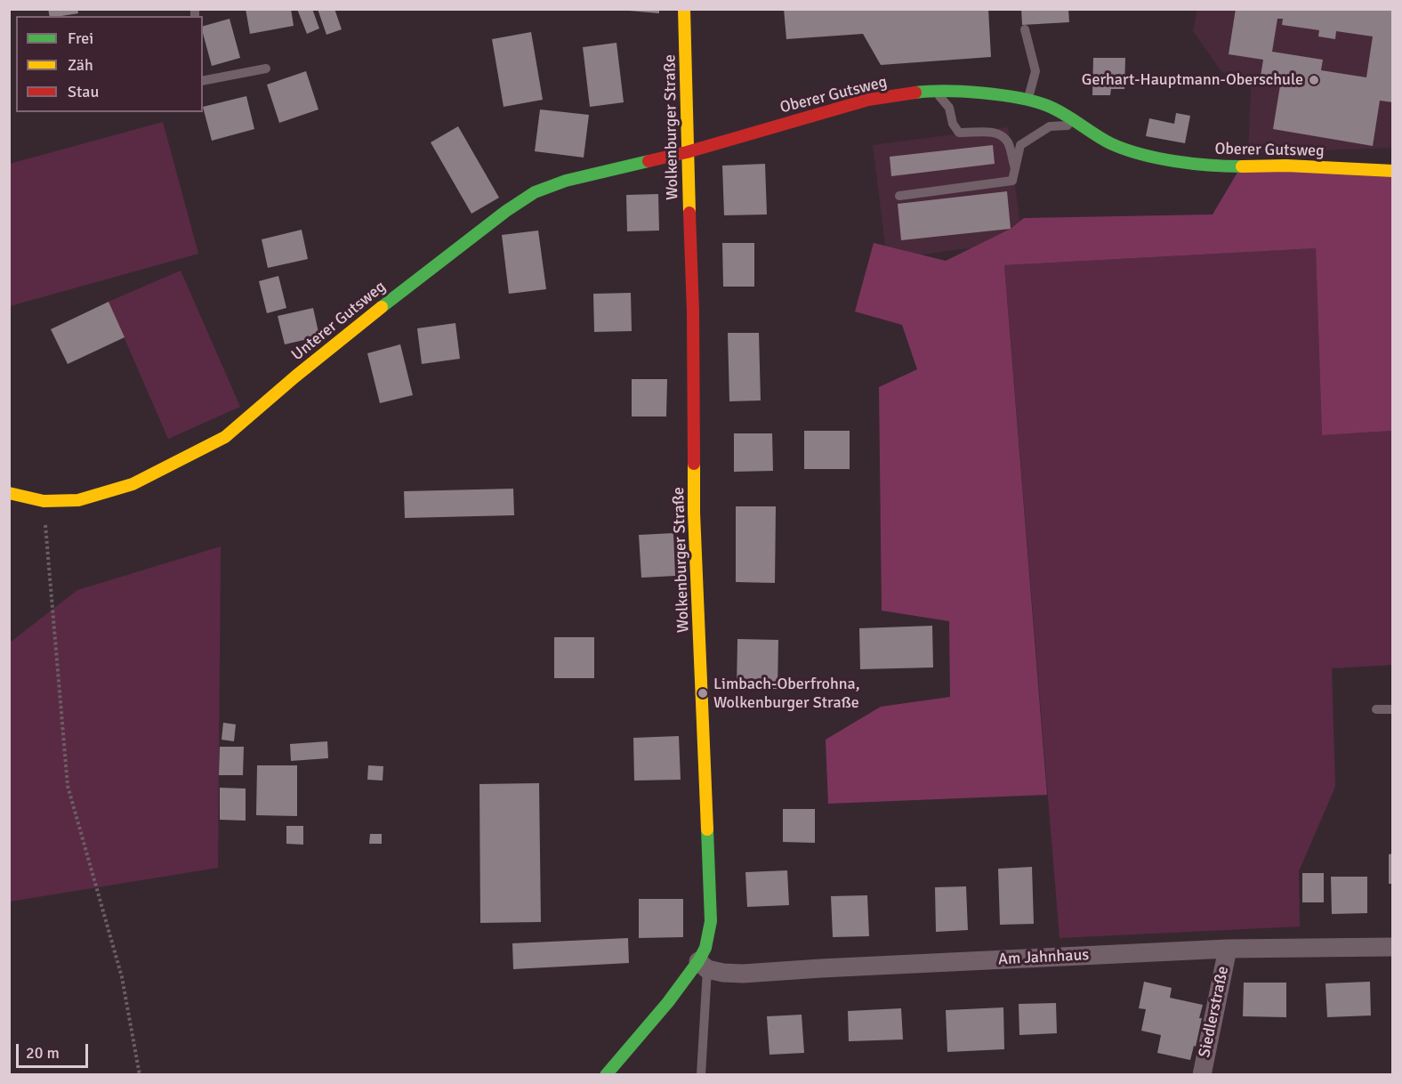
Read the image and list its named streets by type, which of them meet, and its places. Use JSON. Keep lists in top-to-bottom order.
{
  "streets": {
    "street": [
      "Oberer Gutsweg",
      "Wolkenburger Straße",
      "Unterer Gutsweg",
      "Am Jahnhaus",
      "Siedlerstraße"
    ]
  },
  "crossings": [
    ["Oberer Gutsweg", "Wolkenburger Straße"],
    ["Oberer Gutsweg", "Unterer Gutsweg"],
    ["Wolkenburger Straße", "Unterer Gutsweg"],
    ["Wolkenburger Straße", "Am Jahnhaus"],
    ["Am Jahnhaus", "Siedlerstraße"]
  ],
  "places": ["Gerhart-Hauptmann-Oberschule", "Limbach-Oberfrohna, Wolkenburger Straße"],
  "legend": ["Frei", "Zäh", "Stau"],
  "scale_bar": "20 m"
}
